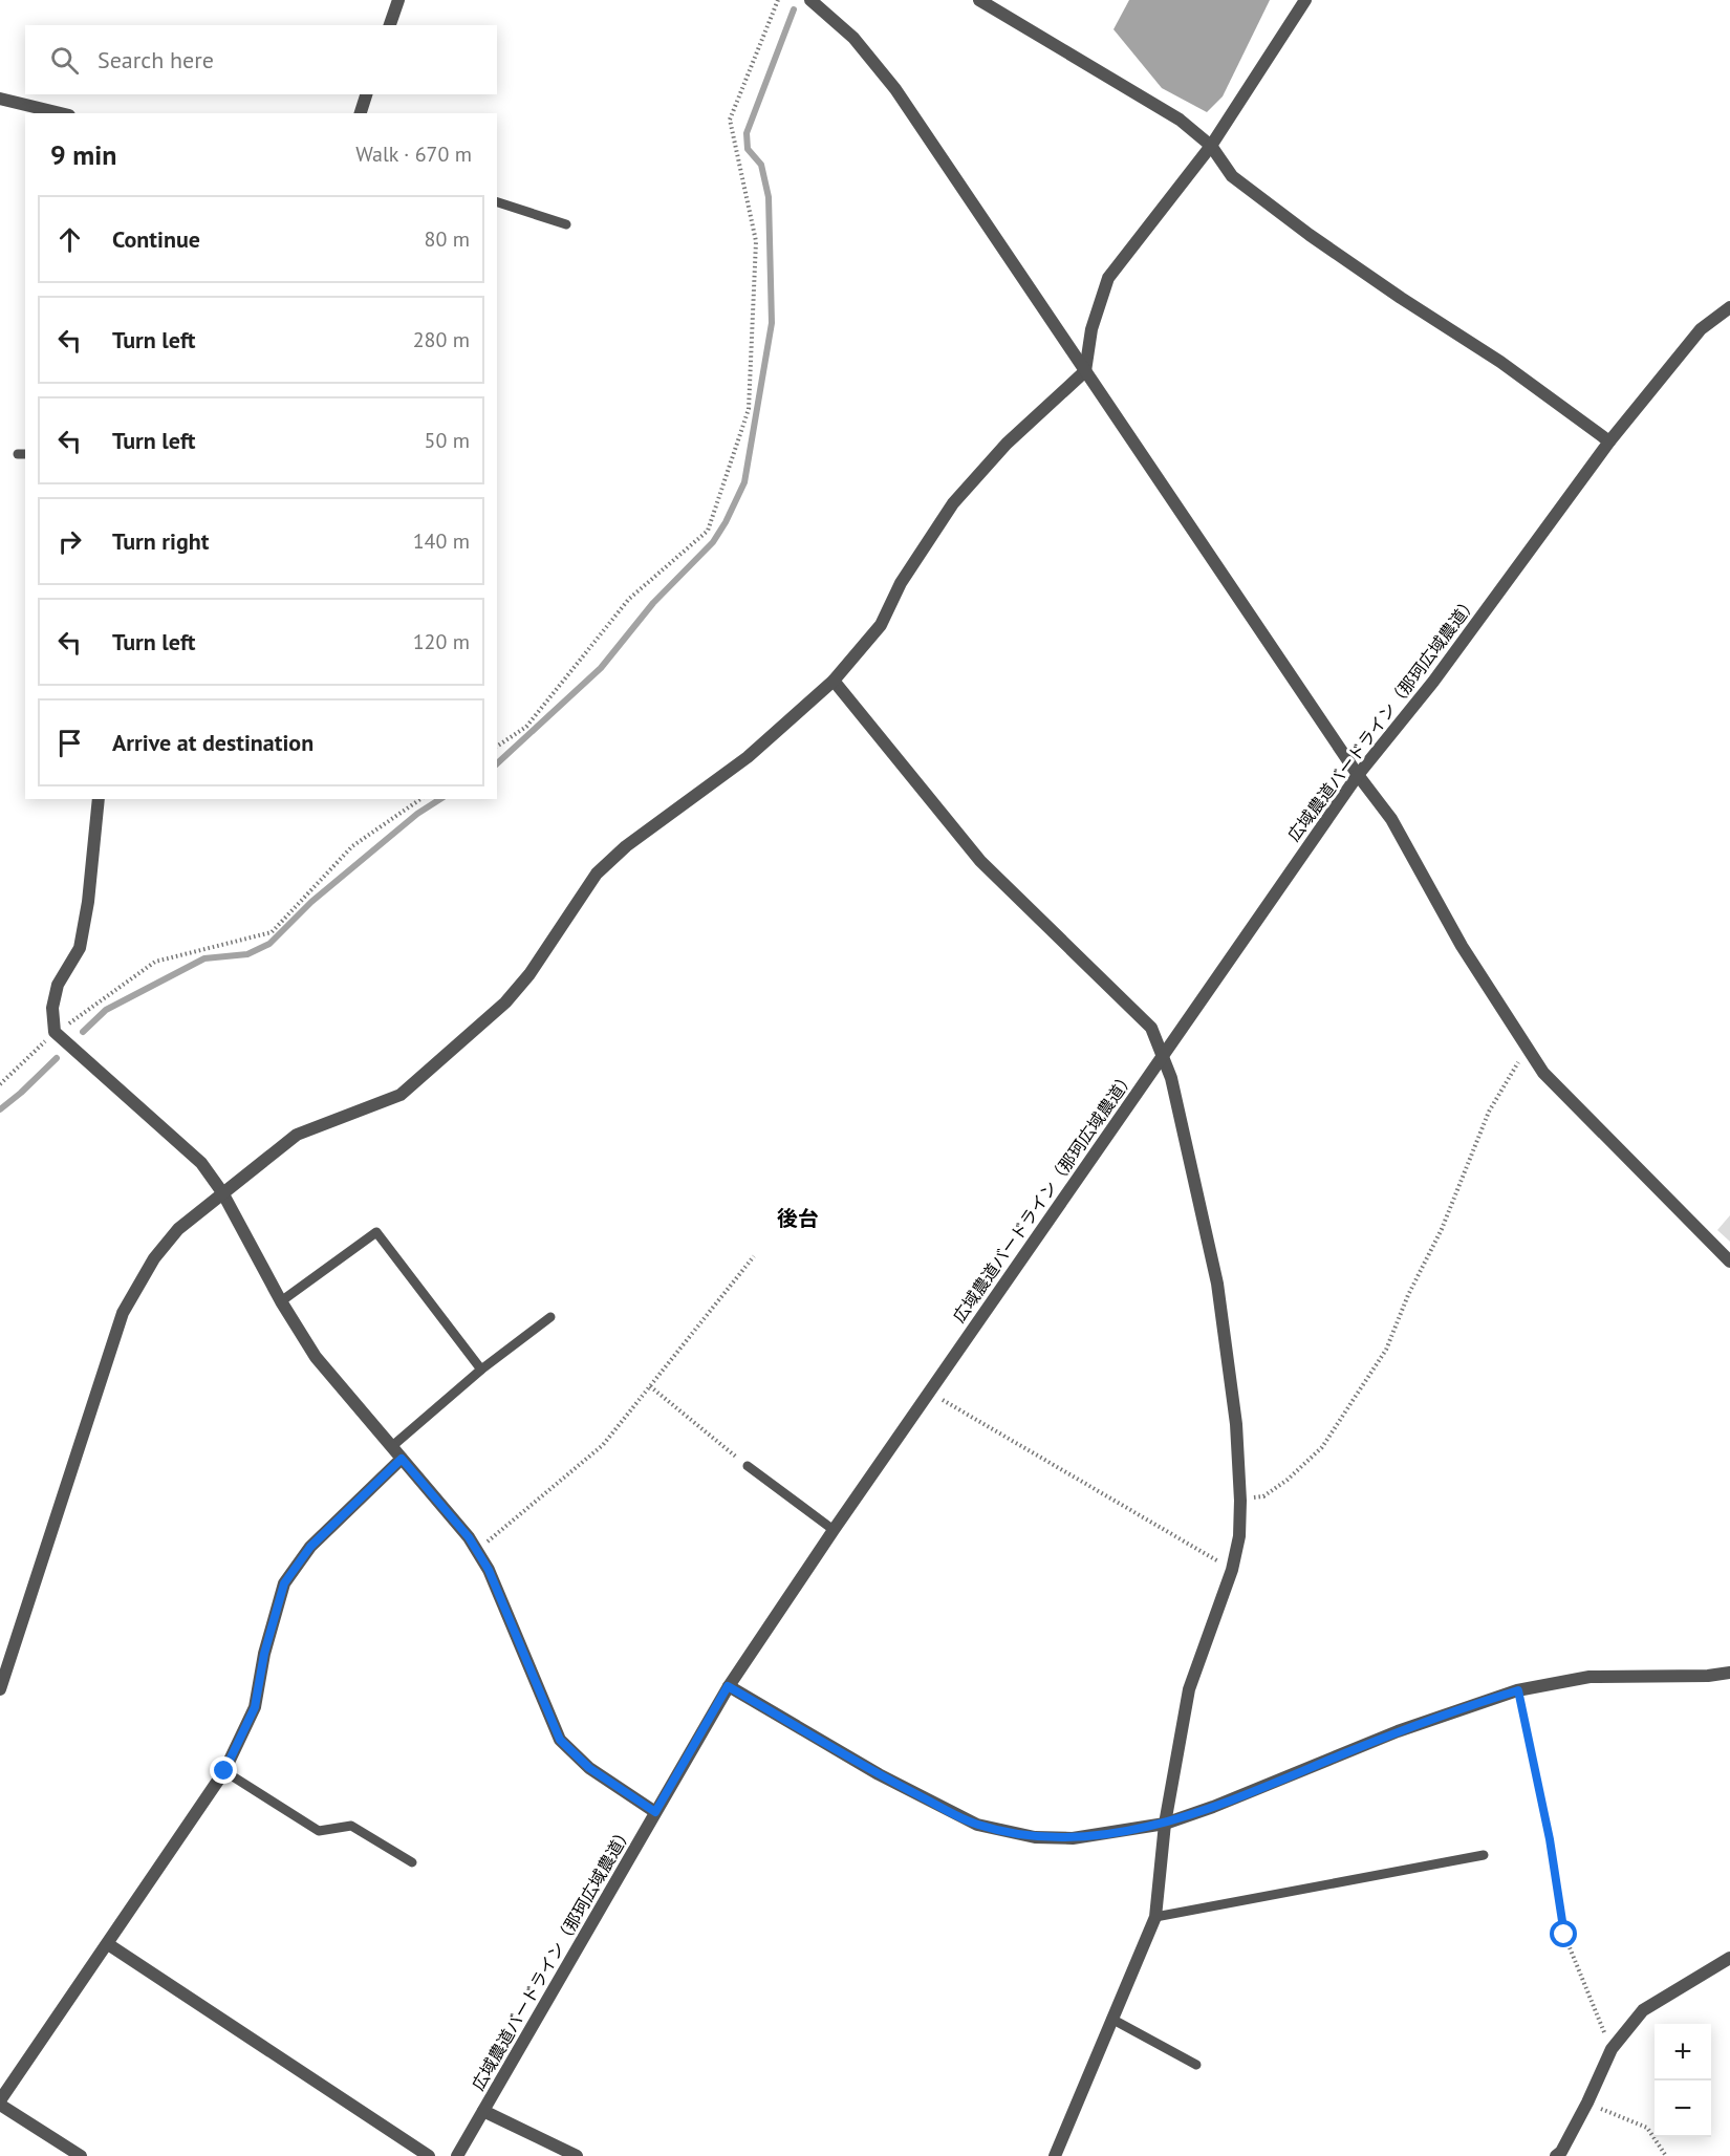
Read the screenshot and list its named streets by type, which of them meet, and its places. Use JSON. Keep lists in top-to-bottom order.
{
  "streets": {
    "street": ["広域農道バードライン（那珂広域農道）"]
  },
  "districts": ["後台"],
  "page": {
    "search": "Search here",
    "heading": ["9 min", "Walk · 670 m"],
    "list": [
      ["Continue", "80 m"],
      ["Turn left", "280 m"],
      ["Turn left", "50 m"],
      ["Turn right", "140 m"],
      ["Turn left", "120 m"],
      "Arrive at destination"
    ],
    "map_buttons": ["+", "−"]
  }
}
